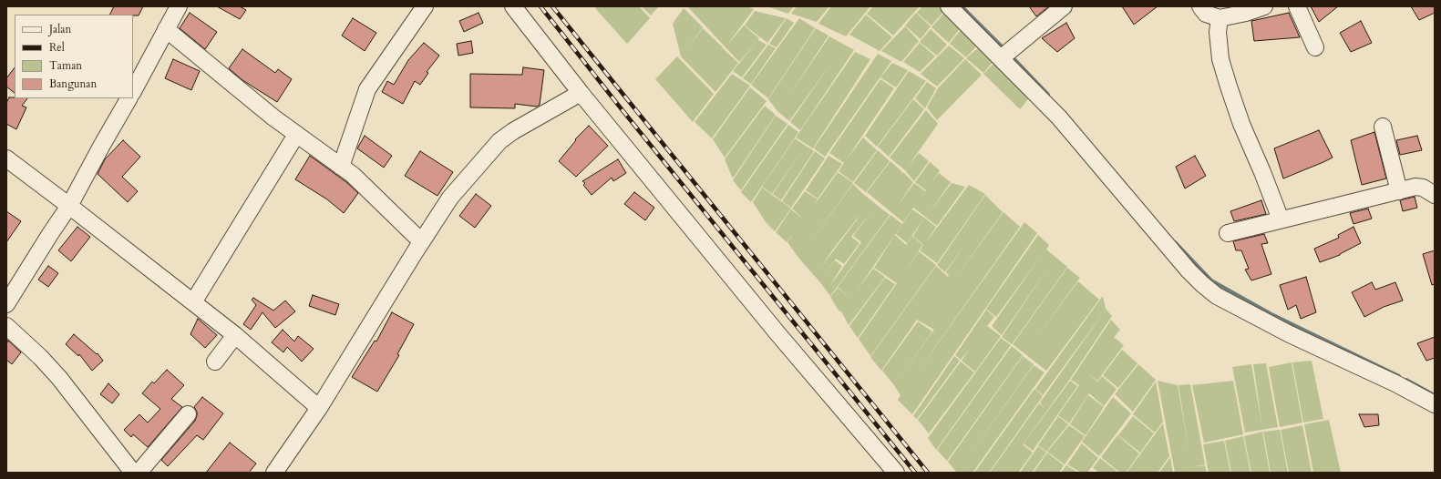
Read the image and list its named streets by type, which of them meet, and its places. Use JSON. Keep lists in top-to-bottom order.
{
  "legend": [
    "Jalan",
    "Rel",
    "Taman",
    "Bangunan"
  ]
}
